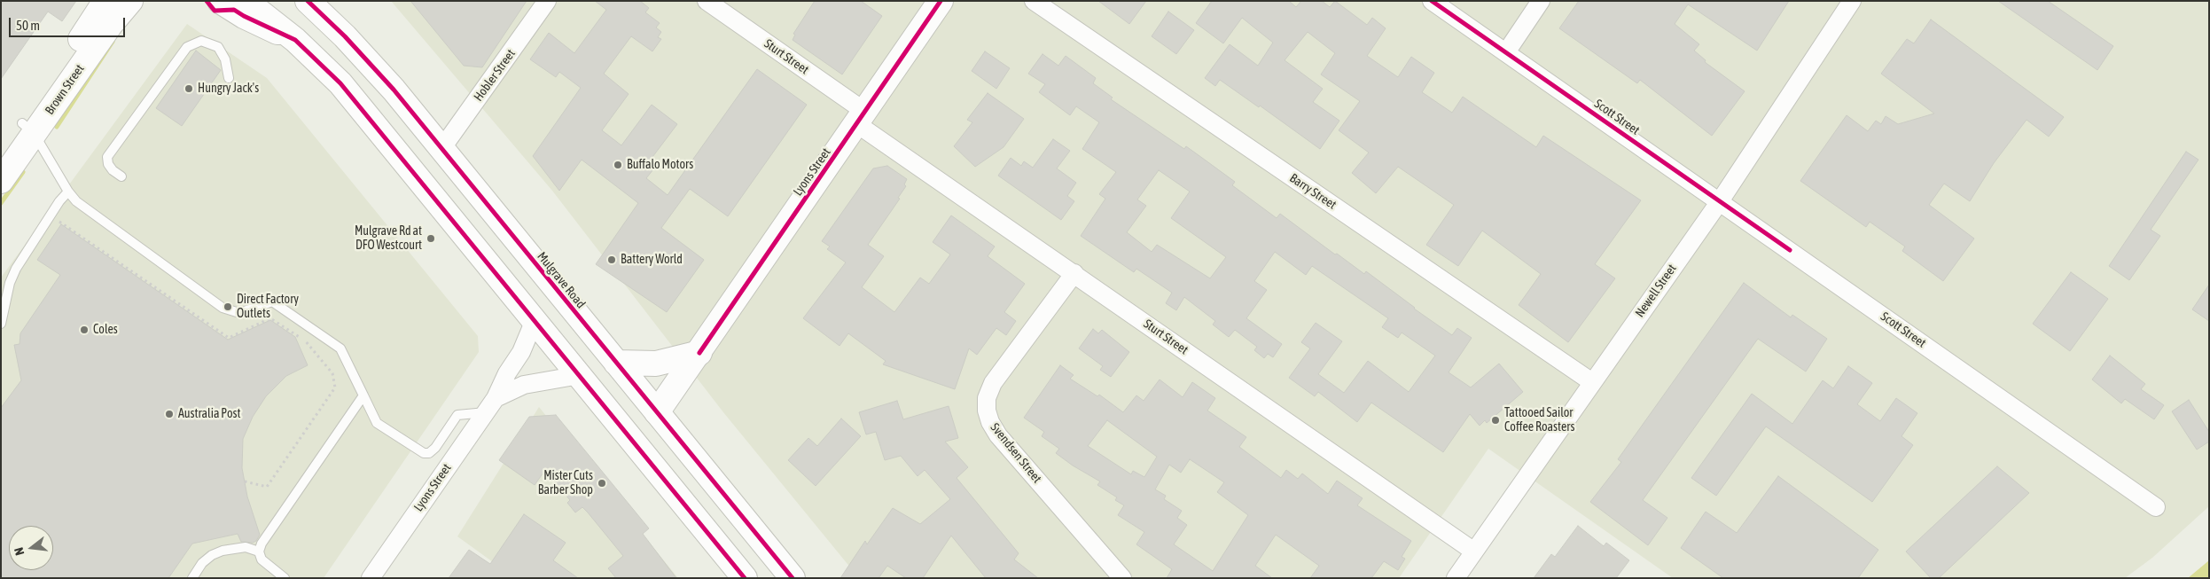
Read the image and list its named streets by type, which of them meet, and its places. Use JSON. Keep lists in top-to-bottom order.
{
  "streets": {
    "main road": ["Brown Street", "Lyons Street", "Mulgrave Road"],
    "street": [
      "Sturt Street",
      "Hobler Street",
      "Scott Street",
      "Barry Street",
      "Newell Street",
      "Svendsen Street"
    ]
  },
  "crossings": [
    ["Sturt Street", "Lyons Street"],
    ["Sturt Street", "Newell Street"],
    ["Sturt Street", "Svendsen Street"],
    ["Hobler Street", "Mulgrave Road"],
    ["Scott Street", "Newell Street"],
    ["Lyons Street", "Mulgrave Road"],
    ["Barry Street", "Newell Street"]
  ],
  "places": [
    "Hungry Jack's",
    "Buffalo Motors",
    "Mulgrave Rd at DFO Westcourt",
    "Battery World",
    "Direct Factory Outlets",
    "Coles",
    "Australia Post",
    "Tattooed Sailor Coffee Roasters",
    "Mister Cuts Barber Shop"
  ],
  "scale_bar": "50 m",
  "north": "left"
}
